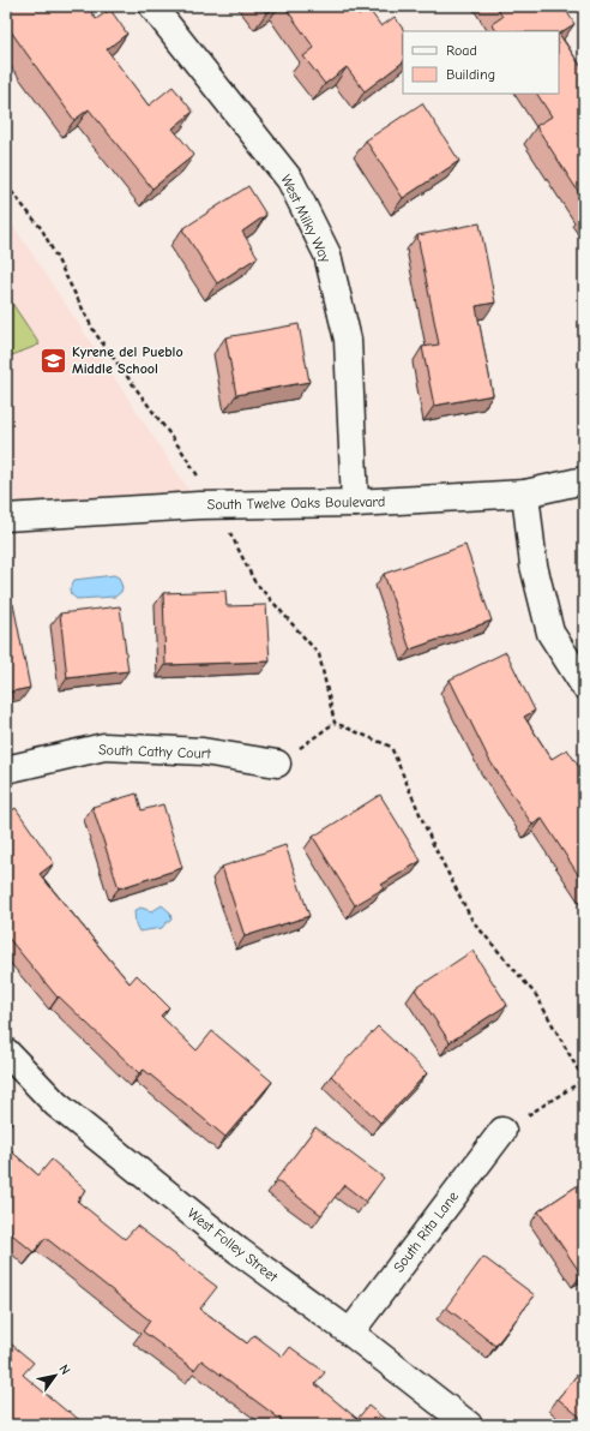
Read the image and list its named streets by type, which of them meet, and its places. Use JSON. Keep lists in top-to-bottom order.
{
  "streets": {
    "street": [
      "West Milky Way",
      "South Twelve Oaks Boulevard",
      "South Cathy Court",
      "South Rita Lane",
      "West Folley Street"
    ]
  },
  "crossings": [
    ["West Milky Way", "South Twelve Oaks Boulevard"],
    ["South Rita Lane", "West Folley Street"]
  ],
  "places": {
    "school or university": ["Kyrene del Pueblo Middle School"]
  },
  "legend": ["Road", "Building"],
  "north": "top right"
}
